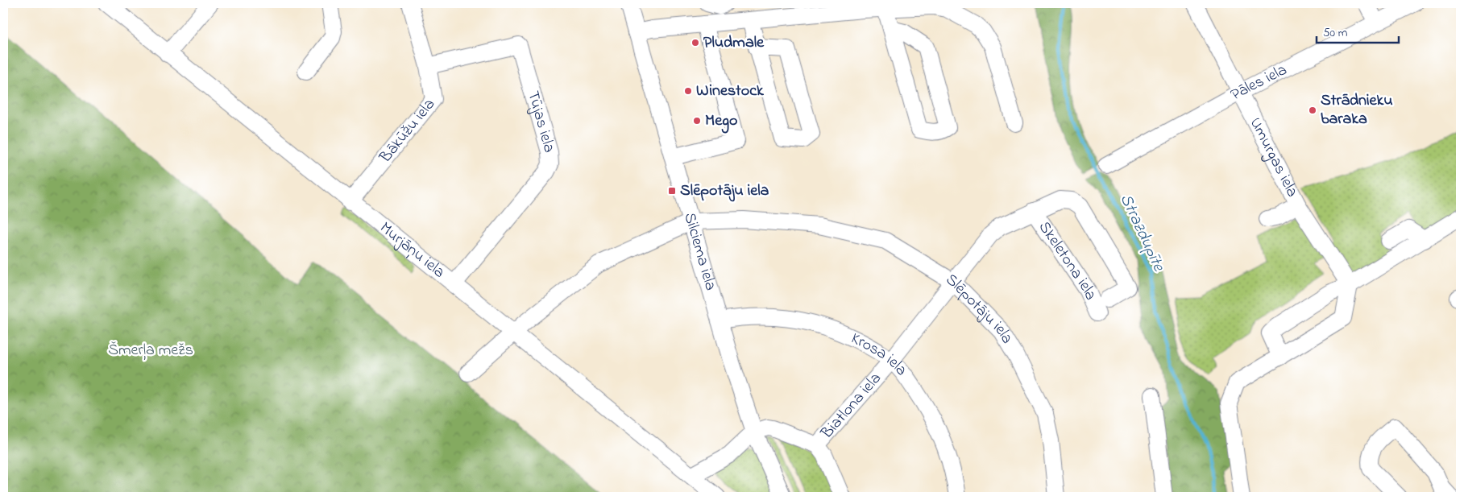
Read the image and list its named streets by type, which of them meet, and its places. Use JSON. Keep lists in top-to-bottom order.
{
  "streets": {
    "street": [
      "Pāles iela",
      "Tūjas iela",
      "Bākūžu iela",
      "Umurgas iela",
      "Murjāņu iela",
      "Silciema iela",
      "Skeletona iela",
      "Slēpotāju iela",
      "Krosa iela",
      "Biatlona iela"
    ]
  },
  "crossings": [
    ["Pāles iela", "Umurgas iela"],
    ["Tūjas iela", "Bākūžu iela"],
    ["Tūjas iela", "Murjāņu iela"],
    ["Bākūžu iela", "Murjāņu iela"],
    ["Murjāņu iela", "Slēpotāju iela"],
    ["Silciema iela", "Slēpotāju iela"],
    ["Silciema iela", "Krosa iela"],
    ["Skeletona iela", "Biatlona iela"],
    ["Slēpotāju iela", "Biatlona iela"],
    ["Krosa iela", "Biatlona iela"]
  ],
  "water": ["Strazdupīte"],
  "parks": ["Šmerļa mežs"],
  "places": {
    "other": [
      "Pludmale",
      "Winestock",
      "Strādnieku baraka",
      "Mego"
    ],
    "transit": ["Slēpotāju iela"]
  },
  "scale_bar": "50 m"
}
